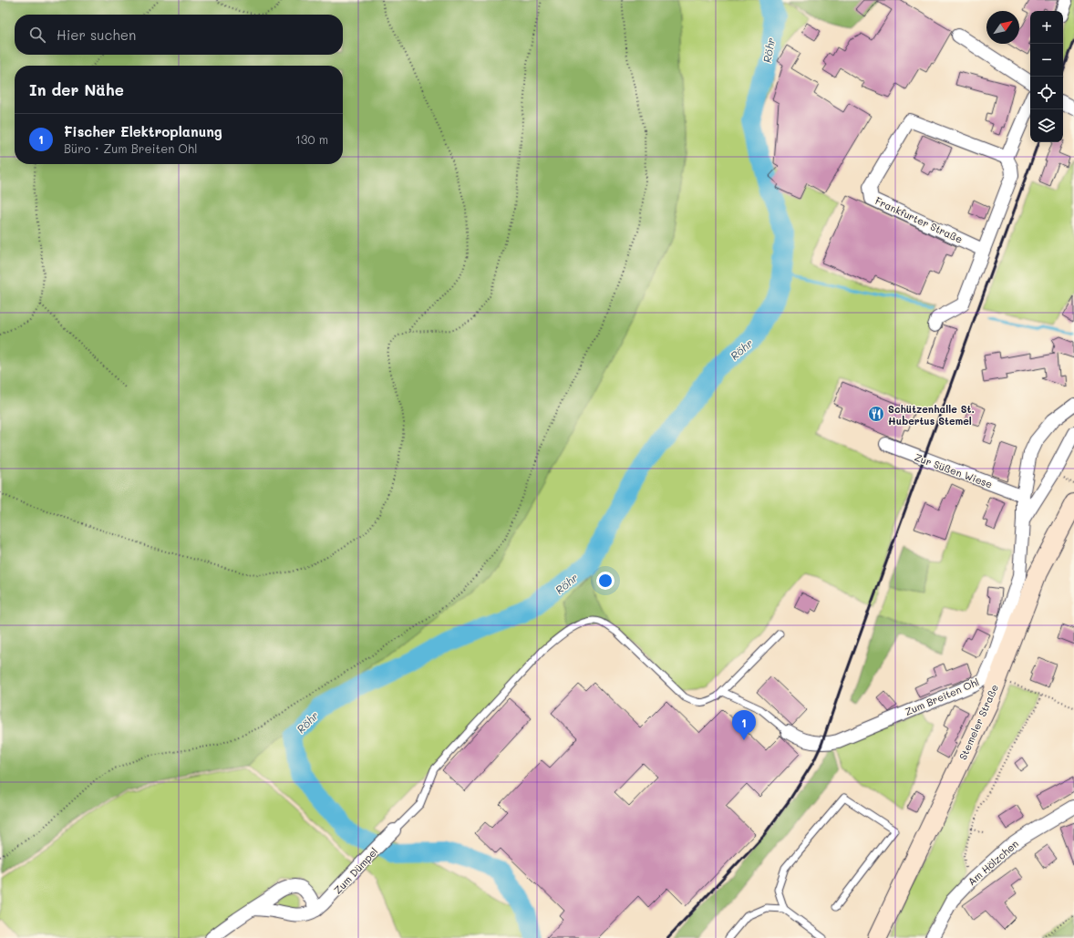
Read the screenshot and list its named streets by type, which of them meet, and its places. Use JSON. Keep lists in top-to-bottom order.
{
  "streets": {
    "main road": ["Stemeler Straße"],
    "street": [
      "Frankfurter Straße",
      "Zur Süßen Wiese",
      "Zum Breiten Ohl",
      "Am Hölzchen",
      "Zum Dümpel"
    ]
  },
  "crossings": [
    ["Zur Süßen Wiese", "Zum Breiten Ohl"]
  ],
  "water": ["Röhr"],
  "places": {
    "restaurant": ["Schützenhalle St. Hubertus Stemel"]
  },
  "north": "top right",
  "page": {
    "map_buttons": ["+", "−"],
    "search": "Hier suchen",
    "heading": "In der Nähe",
    "list": [
      {
        "mark": "1",
        "name": "Fischer Elektroplanung",
        "note": "Büro · Zum Breiten Ohl",
        "value": "130 m"
      }
    ],
    "pins": "1"
  }
}
